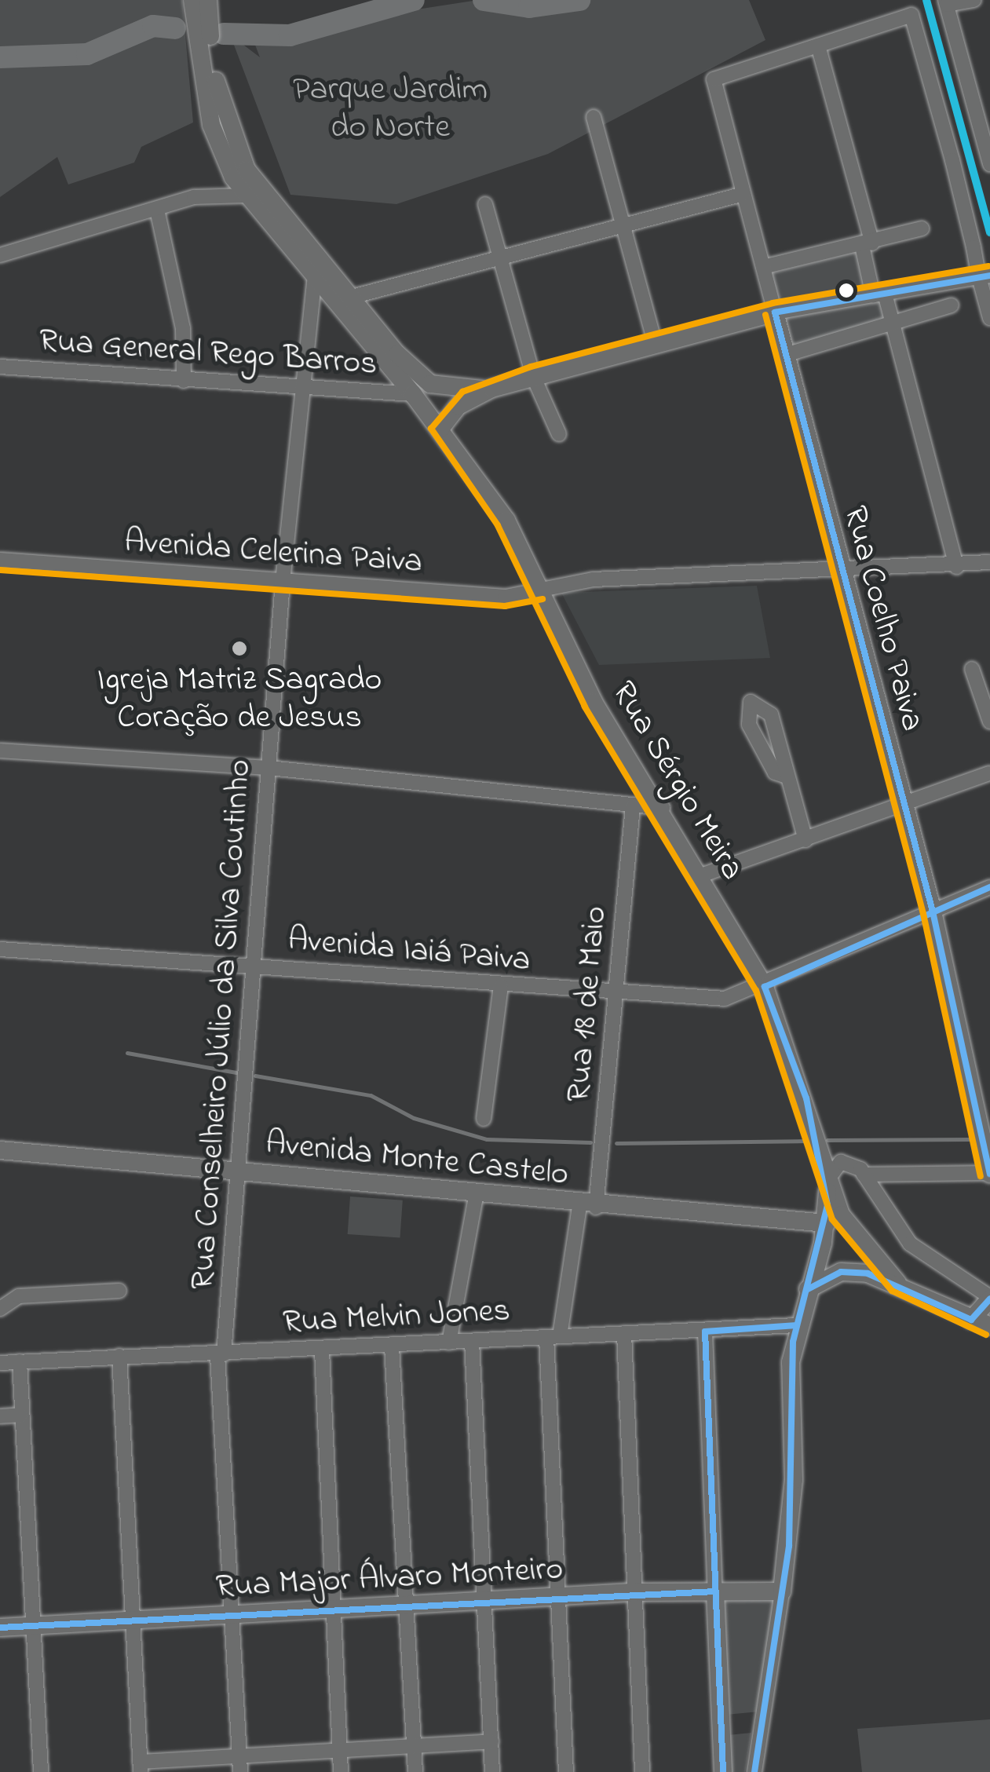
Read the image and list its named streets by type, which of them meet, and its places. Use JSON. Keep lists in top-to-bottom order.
{
  "streets": {
    "main road": [
      "Rua Coelho Paiva",
      "Rua Sérgio Meira",
      "Avenida Monte Castelo",
      "Rua Major Álvaro Monteiro"
    ],
    "street": [
      "Rua General Rego Barros",
      "Avenida Celerina Paiva",
      "Avenida Iaiá Paiva",
      "Rua 18 de Maio",
      "Rua Conselheiro Júlio da Silva Coutinho",
      "Rua Melvin Jones"
    ]
  },
  "crossings": [
    ["Rua General Rego Barros", "Rua Sérgio Meira"],
    ["Rua General Rego Barros", "Rua Conselheiro Júlio da Silva Coutinho"],
    ["Avenida Celerina Paiva", "Rua Coelho Paiva"],
    ["Avenida Celerina Paiva", "Rua Sérgio Meira"],
    ["Avenida Celerina Paiva", "Rua Conselheiro Júlio da Silva Coutinho"],
    ["Rua Coelho Paiva", "Avenida Iaiá Paiva"],
    ["Rua Sérgio Meira", "Avenida Iaiá Paiva"],
    ["Rua Sérgio Meira", "Rua Conselheiro Júlio da Silva Coutinho"],
    ["Avenida Iaiá Paiva", "Rua 18 de Maio"],
    ["Avenida Iaiá Paiva", "Rua Conselheiro Júlio da Silva Coutinho"],
    ["Rua 18 de Maio", "Avenida Monte Castelo"],
    ["Rua 18 de Maio", "Rua Melvin Jones"],
    ["Rua 18 de Maio", "Rua Major Álvaro Monteiro"],
    ["Rua Conselheiro Júlio da Silva Coutinho", "Avenida Monte Castelo"],
    ["Rua Conselheiro Júlio da Silva Coutinho", "Rua Melvin Jones"],
    ["Rua Conselheiro Júlio da Silva Coutinho", "Rua Major Álvaro Monteiro"]
  ],
  "parks": ["Parque Jardim do Norte"],
  "places": ["Igreja Matriz Sagrado Coração de Jesus"]
}
